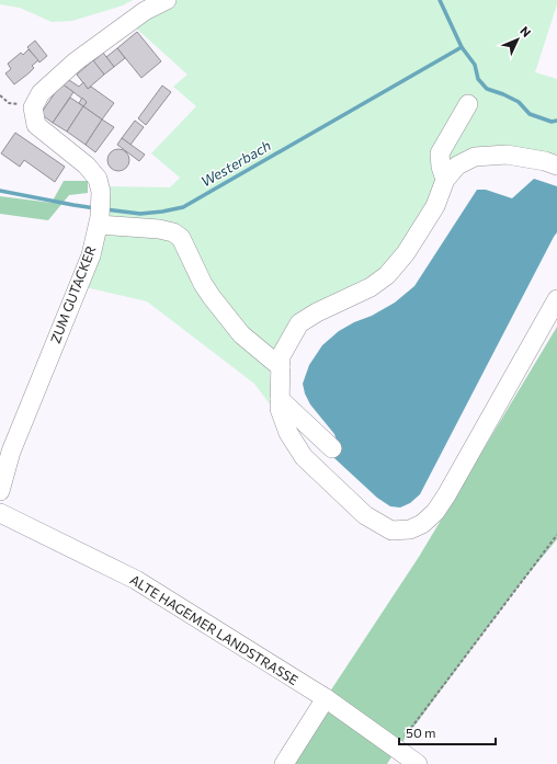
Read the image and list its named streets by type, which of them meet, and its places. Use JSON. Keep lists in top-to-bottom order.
{
  "streets": {
    "street": ["ZUM GUTACKER", "ALTE HAGEMER LANDSTRASSE"]
  },
  "water": ["Westerbach"],
  "scale_bar": "50 m",
  "north": "top right"
}
